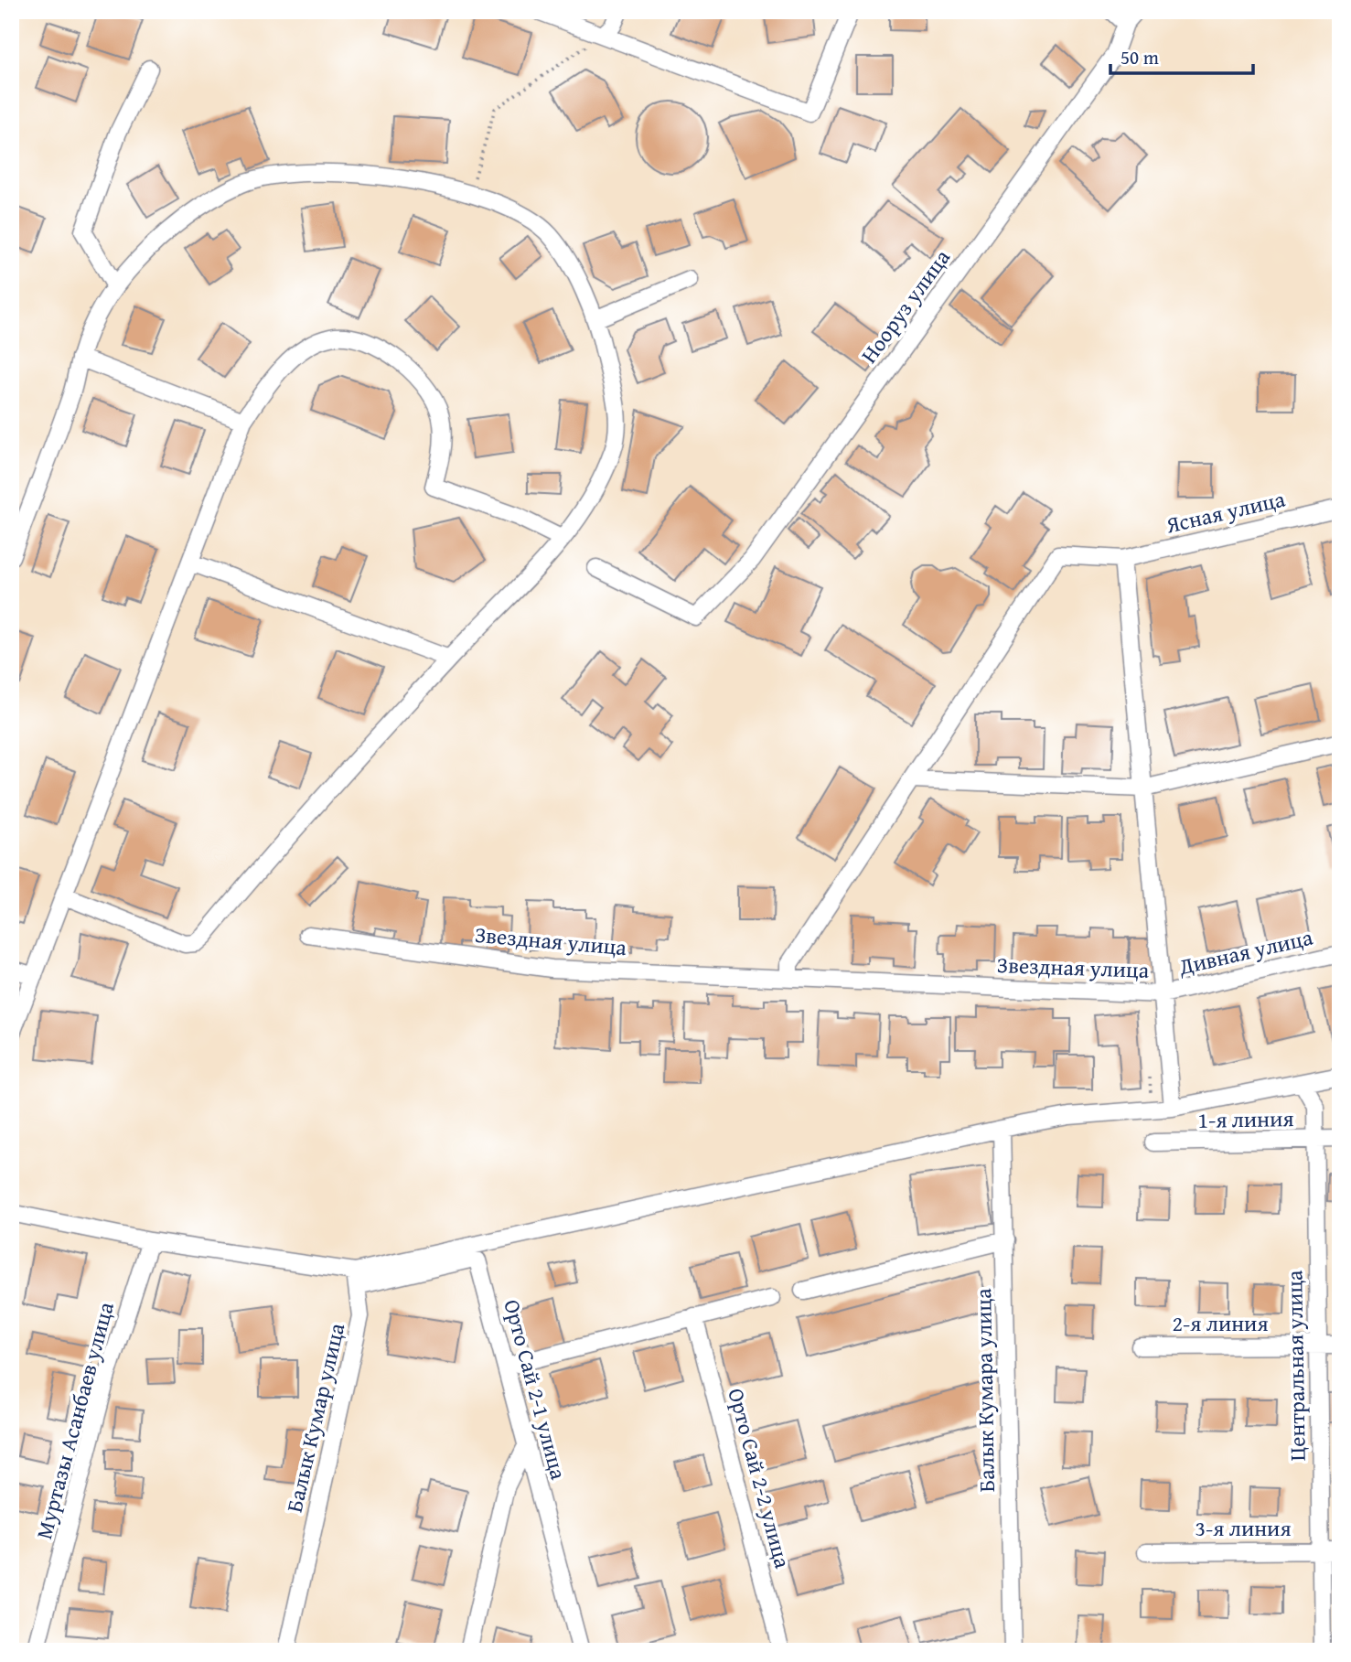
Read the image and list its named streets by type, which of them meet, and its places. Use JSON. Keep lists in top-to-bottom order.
{
  "streets": {
    "street": [
      "Нооруз улица",
      "Ясная улица",
      "Звездная улица",
      "Дивная улица",
      "1-я линия",
      "2-я линия",
      "Центральная улица",
      "Орто Сай 2-1 улица",
      "Балык Кумара улица",
      "Балык Кумар улица",
      "Муртазы Асанбаев улица",
      "Орто Сай 2-2 улица",
      "3-я линия"
    ]
  },
  "crossings": [
    ["Звездная улица", "Дивная улица"],
    ["1-я линия", "Центральная улица"],
    ["2-я линия", "Центральная улица"],
    ["Центральная улица", "3-я линия"],
    ["Орто Сай 2-1 улица", "Балык Кумар улица"]
  ],
  "scale_bar": "50 m"
}
